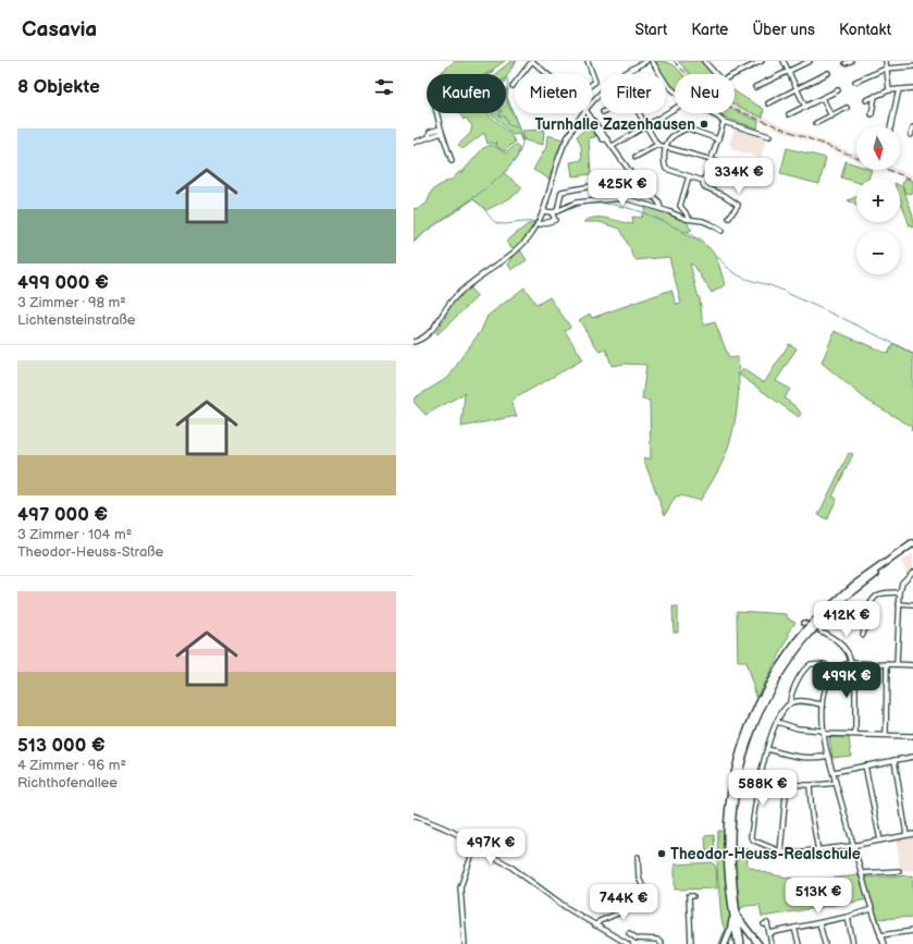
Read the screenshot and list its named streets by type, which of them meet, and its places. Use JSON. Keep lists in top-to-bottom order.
{
  "places": ["Turnhalle Zazenhausen", "Theodor-Heuss-Realschule"],
  "north": "bottom",
  "page": {
    "header": "Casavia",
    "nav": [
      "Start",
      "Karte",
      "Über uns",
      "Kontakt"
    ],
    "heading": "8 Objekte",
    "chip": [
      "Kaufen",
      "Mieten",
      "Filter",
      "Neu"
    ],
    "list": [
      {
        "name": "499 000 €",
        "note": "3 Zimmer · 98 m² · Lichtensteinstraße"
      },
      {
        "name": "497 000 €",
        "note": "3 Zimmer · 104 m² · Theodor-Heuss-Straße"
      },
      {
        "name": "513 000 €",
        "note": "4 Zimmer · 96 m² · Richthofenallee"
      }
    ],
    "map_buttons": ["+", "−"],
    "price": [
      "334K €",
      "425K €",
      "412K €",
      "499K €",
      "588K €",
      "497K €",
      "513K €",
      "744K €"
    ]
  }
}
